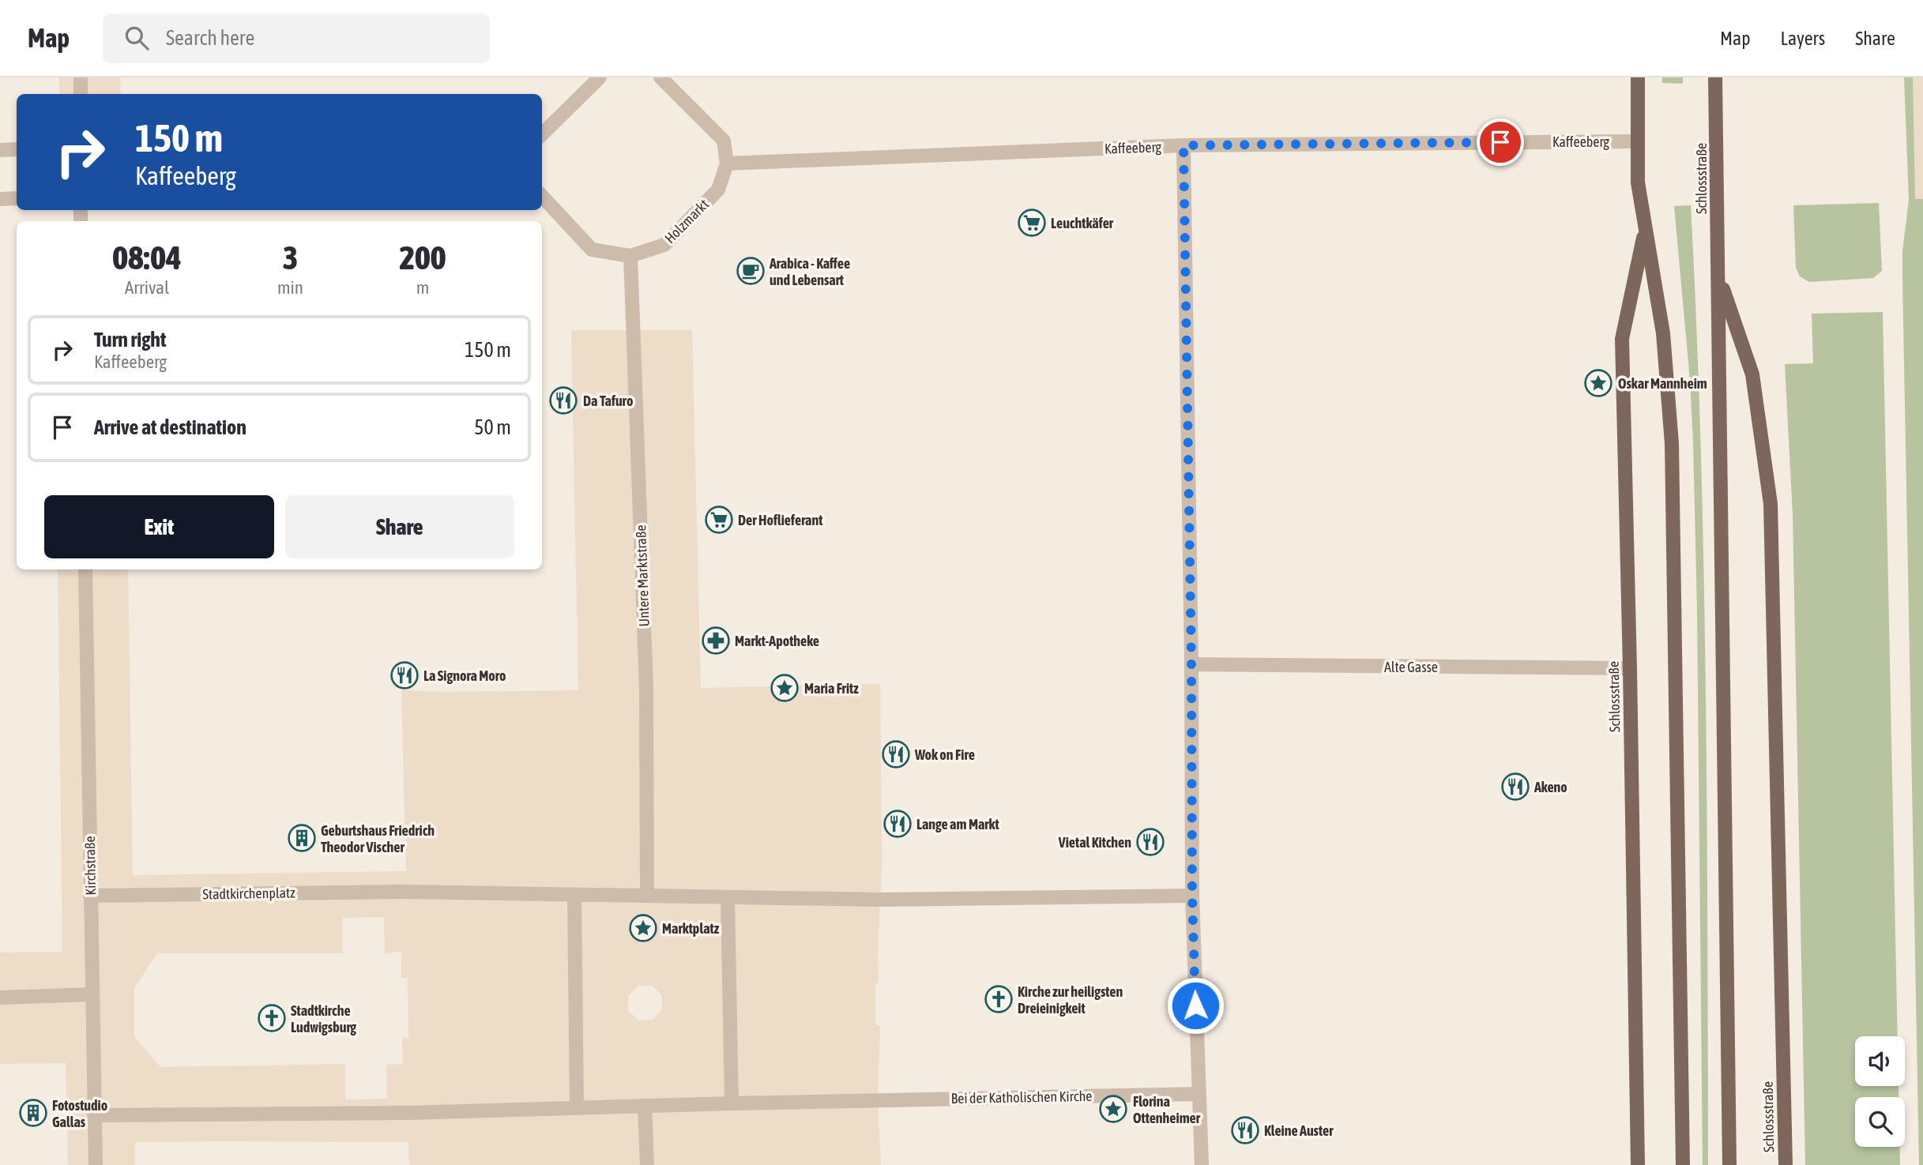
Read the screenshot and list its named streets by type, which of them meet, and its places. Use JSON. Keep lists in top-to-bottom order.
{
  "streets": {
    "main road": ["Schlossstraße"],
    "street": [
      "Kaffeeberg",
      "Holzmarkt",
      "Untere Marktstraße",
      "Alte Gasse",
      "Kirchstraße",
      "Stadtkirchenplatz",
      "Bei der Katholischen Kirche"
    ]
  },
  "crossings": [
    ["Kaffeeberg", "Schlossstraße"],
    ["Kaffeeberg", "Holzmarkt"],
    ["Schlossstraße", "Alte Gasse"],
    ["Holzmarkt", "Untere Marktstraße"],
    ["Kirchstraße", "Stadtkirchenplatz"]
  ],
  "places": {
    "supermarket": ["Leuchtkäfer", "Der Hoflieferant"],
    "cafe": ["Arabica - Kaffee und Lebensart"],
    "place": [
      "Oskar Mannheim",
      "Maria Fritz",
      "Marktplatz",
      "Florina Ottenheimer"
    ],
    "restaurant": [
      "Da Tafuro",
      "La Signora Moro",
      "Wok on Fire",
      "Akeno",
      "Lange am Markt",
      "Vietal Kitchen",
      "Kleine Auster"
    ],
    "pharmacy": ["Markt-Apotheke"],
    "building": ["Geburtshaus Friedrich Theodor Vischer", "Fotostudio Gallas"],
    "church": ["Kirche zur heiligsten Dreieinigkeit", "Stadtkirche Ludwigsburg"]
  },
  "page": {
    "header": "Map",
    "search": "Search here",
    "nav": ["Map", "Layers", "Share"],
    "turn": ["150 m", "Kaffeeberg"],
    "eta": [
      "08:04",
      "Arrival",
      "3",
      "min",
      "200",
      "m"
    ],
    "list": [
      {
        "name": "Turn right",
        "note": "Kaffeeberg",
        "value": "150 m"
      },
      {
        "name": "Arrive at destination",
        "value": "50 m"
      }
    ],
    "buttons": ["Exit", "Share"]
  }
}
